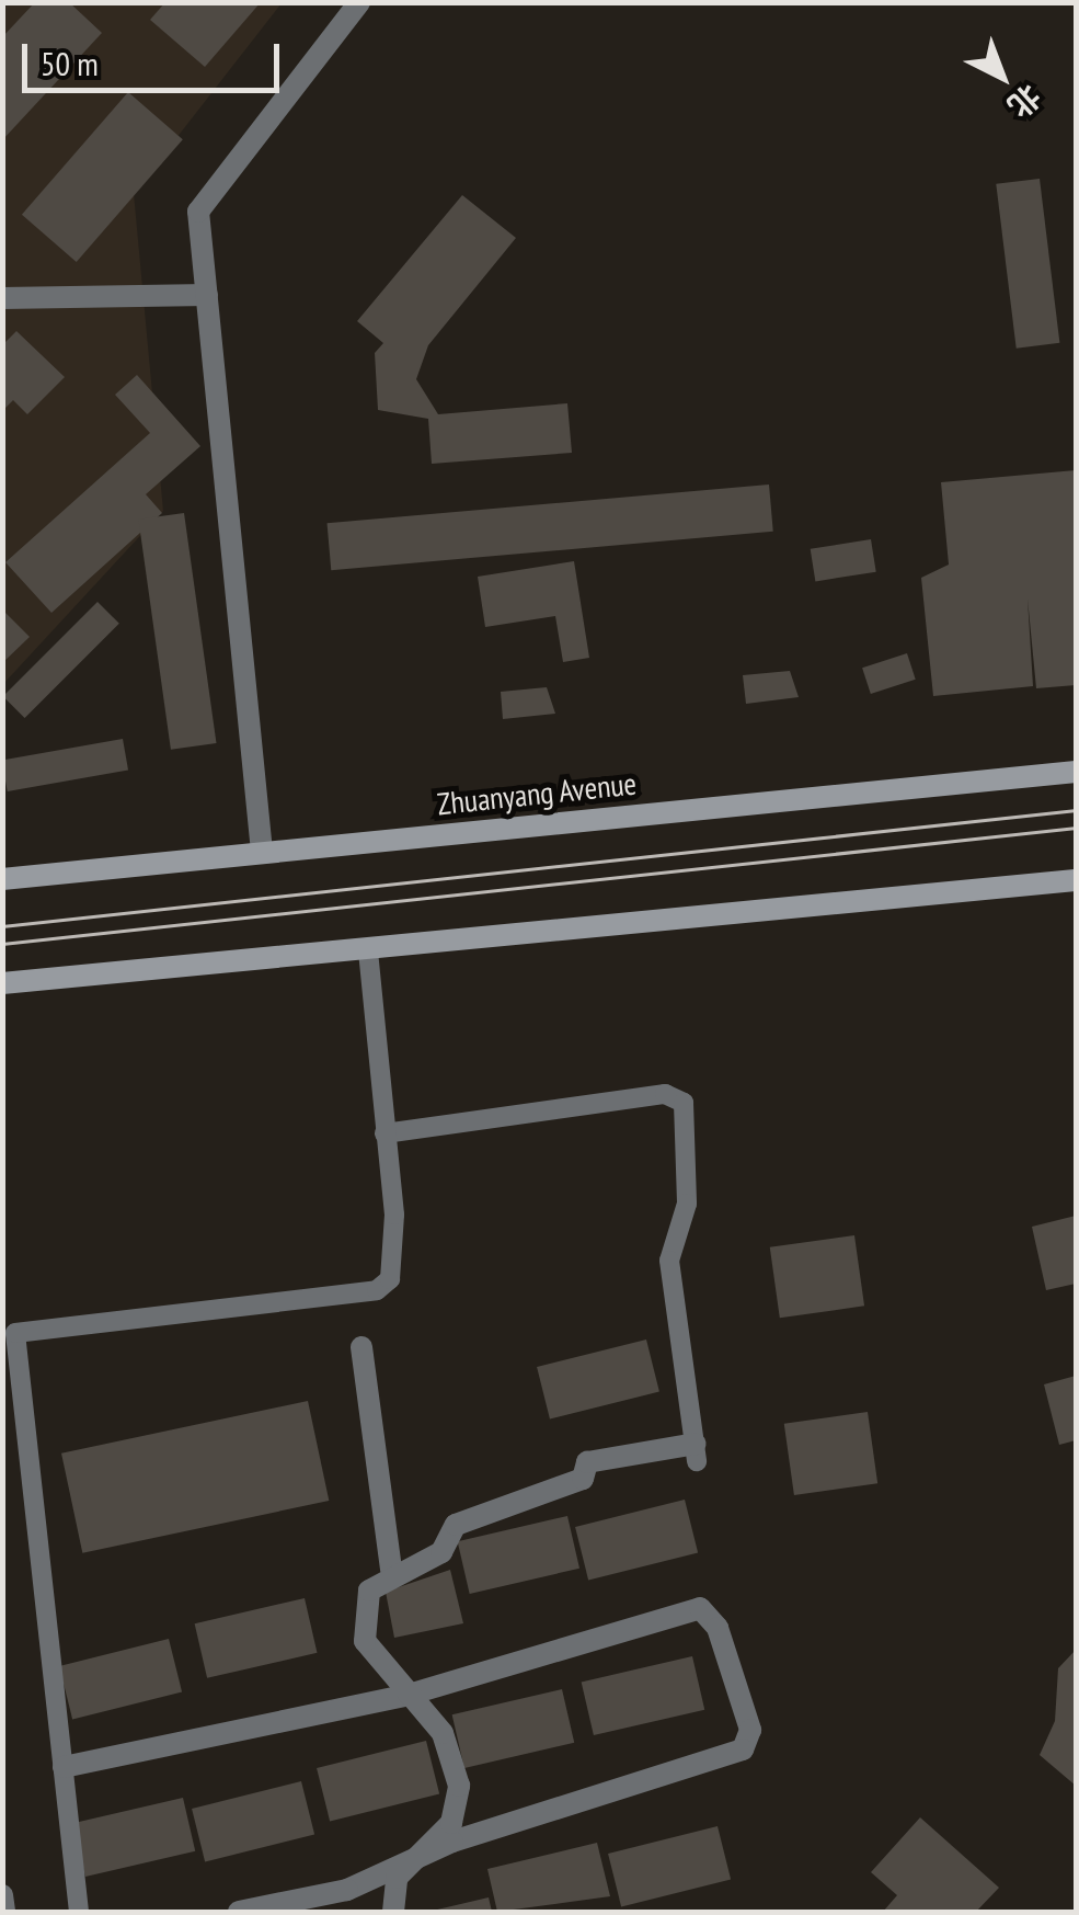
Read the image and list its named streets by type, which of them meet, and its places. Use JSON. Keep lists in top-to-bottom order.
{
  "streets": {
    "main road": ["Zhuanyang Avenue"]
  },
  "scale_bar": "50 m",
  "north": "bottom right"
}
